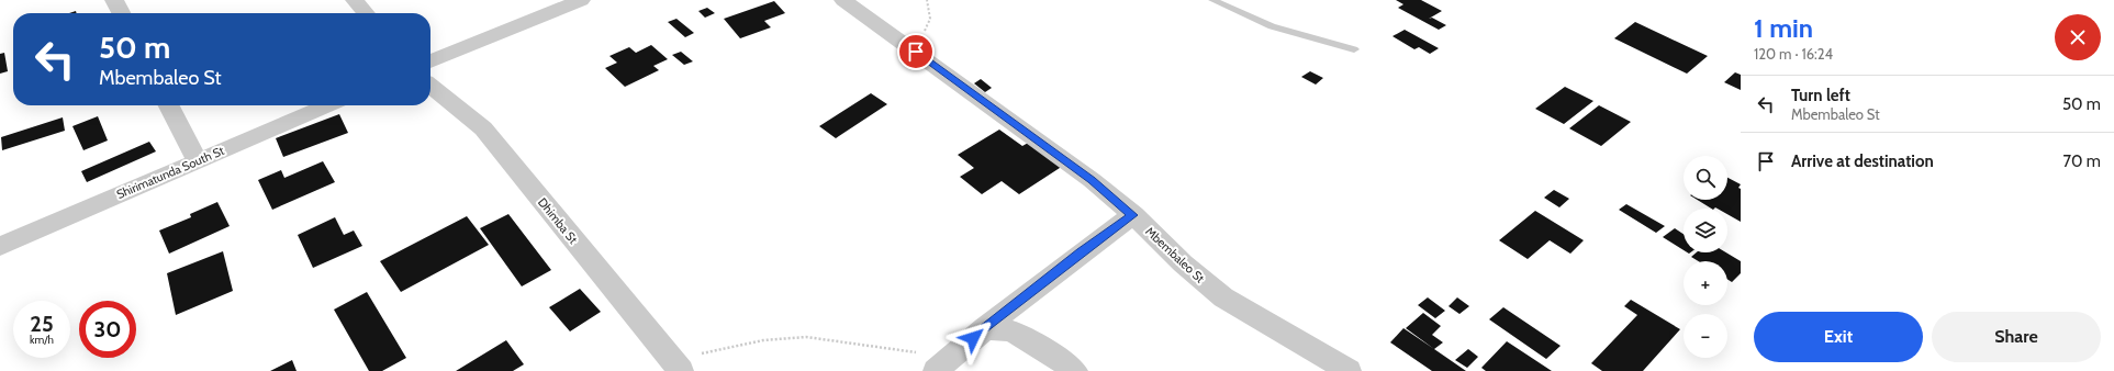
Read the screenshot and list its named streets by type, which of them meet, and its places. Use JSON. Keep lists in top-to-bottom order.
{
  "streets": {
    "street": ["Shirimatunda South St", "Dhimba St", "Mbembaleo St"]
  },
  "page": {
    "heading": ["1 min", "120 m · 16:24"],
    "turn": ["50 m", "Mbembaleo St"],
    "list": [
      {
        "name": "Turn left",
        "note": "Mbembaleo St",
        "value": "50 m"
      },
      {
        "name": "Arrive at destination",
        "value": "70 m"
      }
    ],
    "map_buttons": ["+", "−"],
    "speed": "25 km/h",
    "limit": "30",
    "buttons": ["Exit", "Share"]
  }
}
